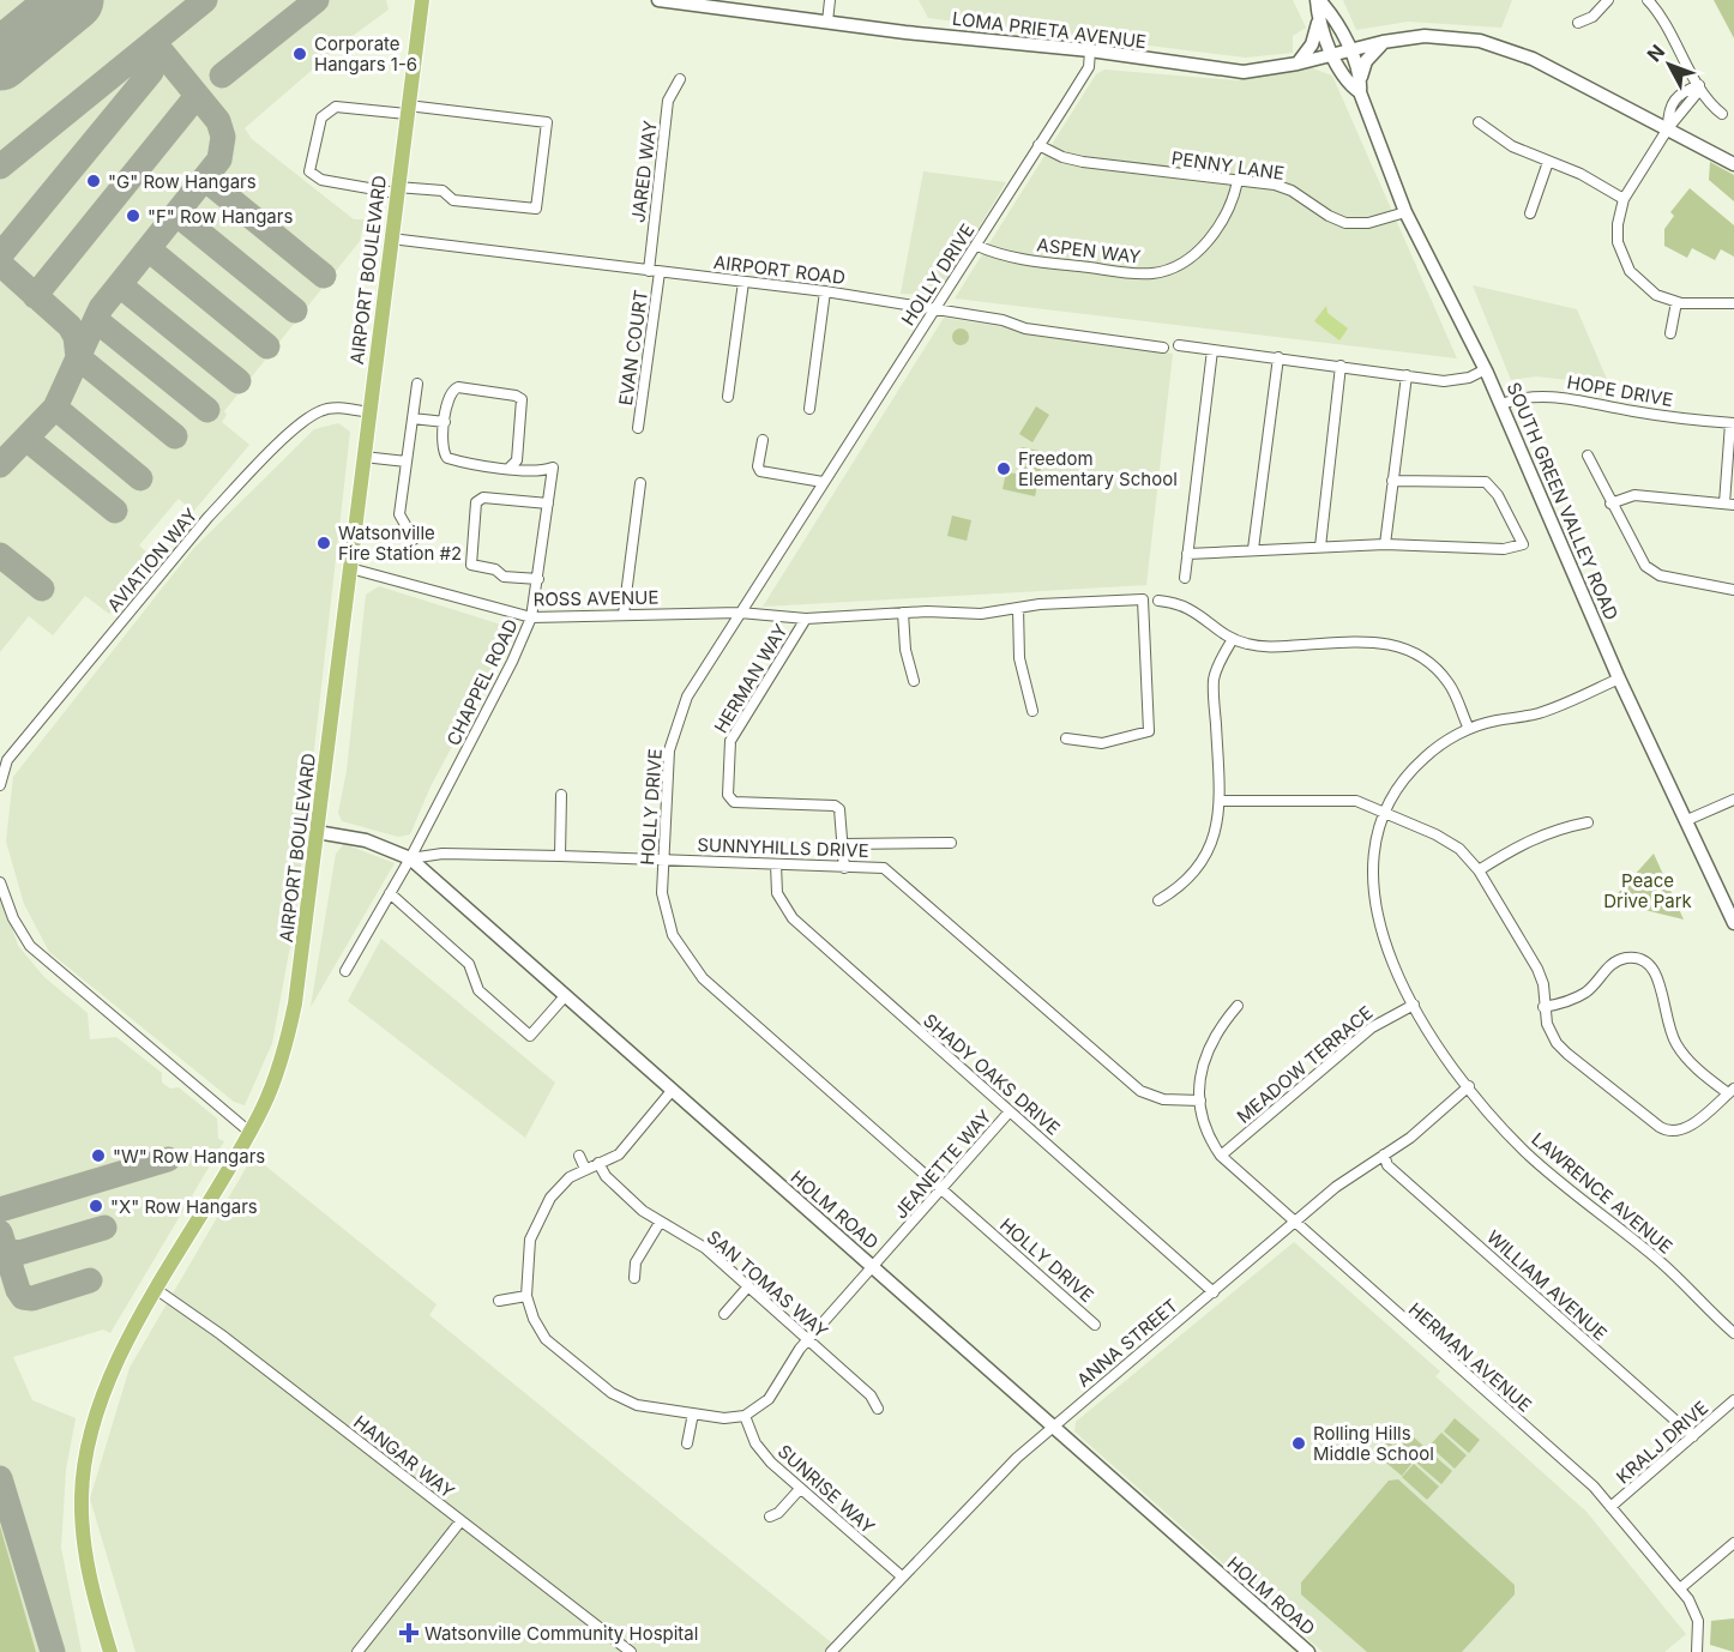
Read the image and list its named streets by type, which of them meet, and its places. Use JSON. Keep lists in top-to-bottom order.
{
  "streets": {
    "main road": ["AIRPORT BOULEVARD"],
    "street": [
      "LOMA PRIETA AVENUE",
      "PENNY LANE",
      "JARED WAY",
      "ASPEN WAY",
      "AIRPORT ROAD",
      "HOLLY DRIVE",
      "EVAN COURT",
      "HOPE DRIVE",
      "SOUTH GREEN VALLEY ROAD",
      "AVIATION WAY",
      "ROSS AVENUE",
      "HERMAN WAY",
      "CHAPPEL ROAD",
      "SUNNYHILLS DRIVE",
      "MEADOW TERRACE",
      "SHADY OAKS DRIVE",
      "JEANETTE WAY",
      "LAWRENCE AVENUE",
      "HOLM ROAD",
      "SAN TOMAS WAY",
      "WILLIAM AVENUE",
      "ANNA STREET",
      "HERMAN AVENUE",
      "KRALJ DRIVE",
      "HANGAR WAY",
      "SUNRISE WAY"
    ]
  },
  "crossings": [
    ["LOMA PRIETA AVENUE", "HOLLY DRIVE"],
    ["LOMA PRIETA AVENUE", "SOUTH GREEN VALLEY ROAD"],
    ["PENNY LANE", "ASPEN WAY"],
    ["PENNY LANE", "HOLLY DRIVE"],
    ["PENNY LANE", "SOUTH GREEN VALLEY ROAD"],
    ["JARED WAY", "AIRPORT ROAD"],
    ["JARED WAY", "EVAN COURT"],
    ["ASPEN WAY", "HOLLY DRIVE"],
    ["AIRPORT BOULEVARD", "AIRPORT ROAD"],
    ["AIRPORT BOULEVARD", "AVIATION WAY"],
    ["AIRPORT BOULEVARD", "ROSS AVENUE"],
    ["AIRPORT BOULEVARD", "HOLM ROAD"],
    ["AIRPORT BOULEVARD", "HANGAR WAY"],
    ["AIRPORT ROAD", "HOLLY DRIVE"],
    ["AIRPORT ROAD", "EVAN COURT"],
    ["HOLLY DRIVE", "ROSS AVENUE"],
    ["HOLLY DRIVE", "SUNNYHILLS DRIVE"],
    ["HOLLY DRIVE", "JEANETTE WAY"],
    ["HOPE DRIVE", "SOUTH GREEN VALLEY ROAD"],
    ["SOUTH GREEN VALLEY ROAD", "LAWRENCE AVENUE"],
    ["ROSS AVENUE", "HERMAN WAY"],
    ["ROSS AVENUE", "CHAPPEL ROAD"],
    ["HERMAN WAY", "SUNNYHILLS DRIVE"],
    ["CHAPPEL ROAD", "SUNNYHILLS DRIVE"],
    ["CHAPPEL ROAD", "HOLM ROAD"],
    ["SUNNYHILLS DRIVE", "SHADY OAKS DRIVE"],
    ["SUNNYHILLS DRIVE", "HOLM ROAD"],
    ["SUNNYHILLS DRIVE", "HERMAN AVENUE"],
    ["MEADOW TERRACE", "LAWRENCE AVENUE"],
    ["MEADOW TERRACE", "HERMAN AVENUE"],
    ["SHADY OAKS DRIVE", "JEANETTE WAY"],
    ["SHADY OAKS DRIVE", "ANNA STREET"],
    ["JEANETTE WAY", "HOLM ROAD"],
    ["JEANETTE WAY", "SAN TOMAS WAY"],
    ["JEANETTE WAY", "SUNRISE WAY"],
    ["LAWRENCE AVENUE", "ANNA STREET"],
    ["HOLM ROAD", "ANNA STREET"],
    ["WILLIAM AVENUE", "ANNA STREET"],
    ["WILLIAM AVENUE", "KRALJ DRIVE"],
    ["ANNA STREET", "HERMAN AVENUE"],
    ["ANNA STREET", "SUNRISE WAY"],
    ["HERMAN AVENUE", "KRALJ DRIVE"]
  ],
  "parks": ["Peace Drive Park"],
  "places": {
    "other": [
      "Corporate Hangars 1-6",
      "\"G\" Row Hangars",
      "\"F\" Row Hangars",
      "Freedom Elementary School",
      "Watsonville Fire Station #2",
      "\"W\" Row Hangars",
      "\"X\" Row Hangars",
      "Rolling Hills Middle School"
    ],
    "health": ["Watsonville Community Hospital"]
  },
  "north": "top left"
}
